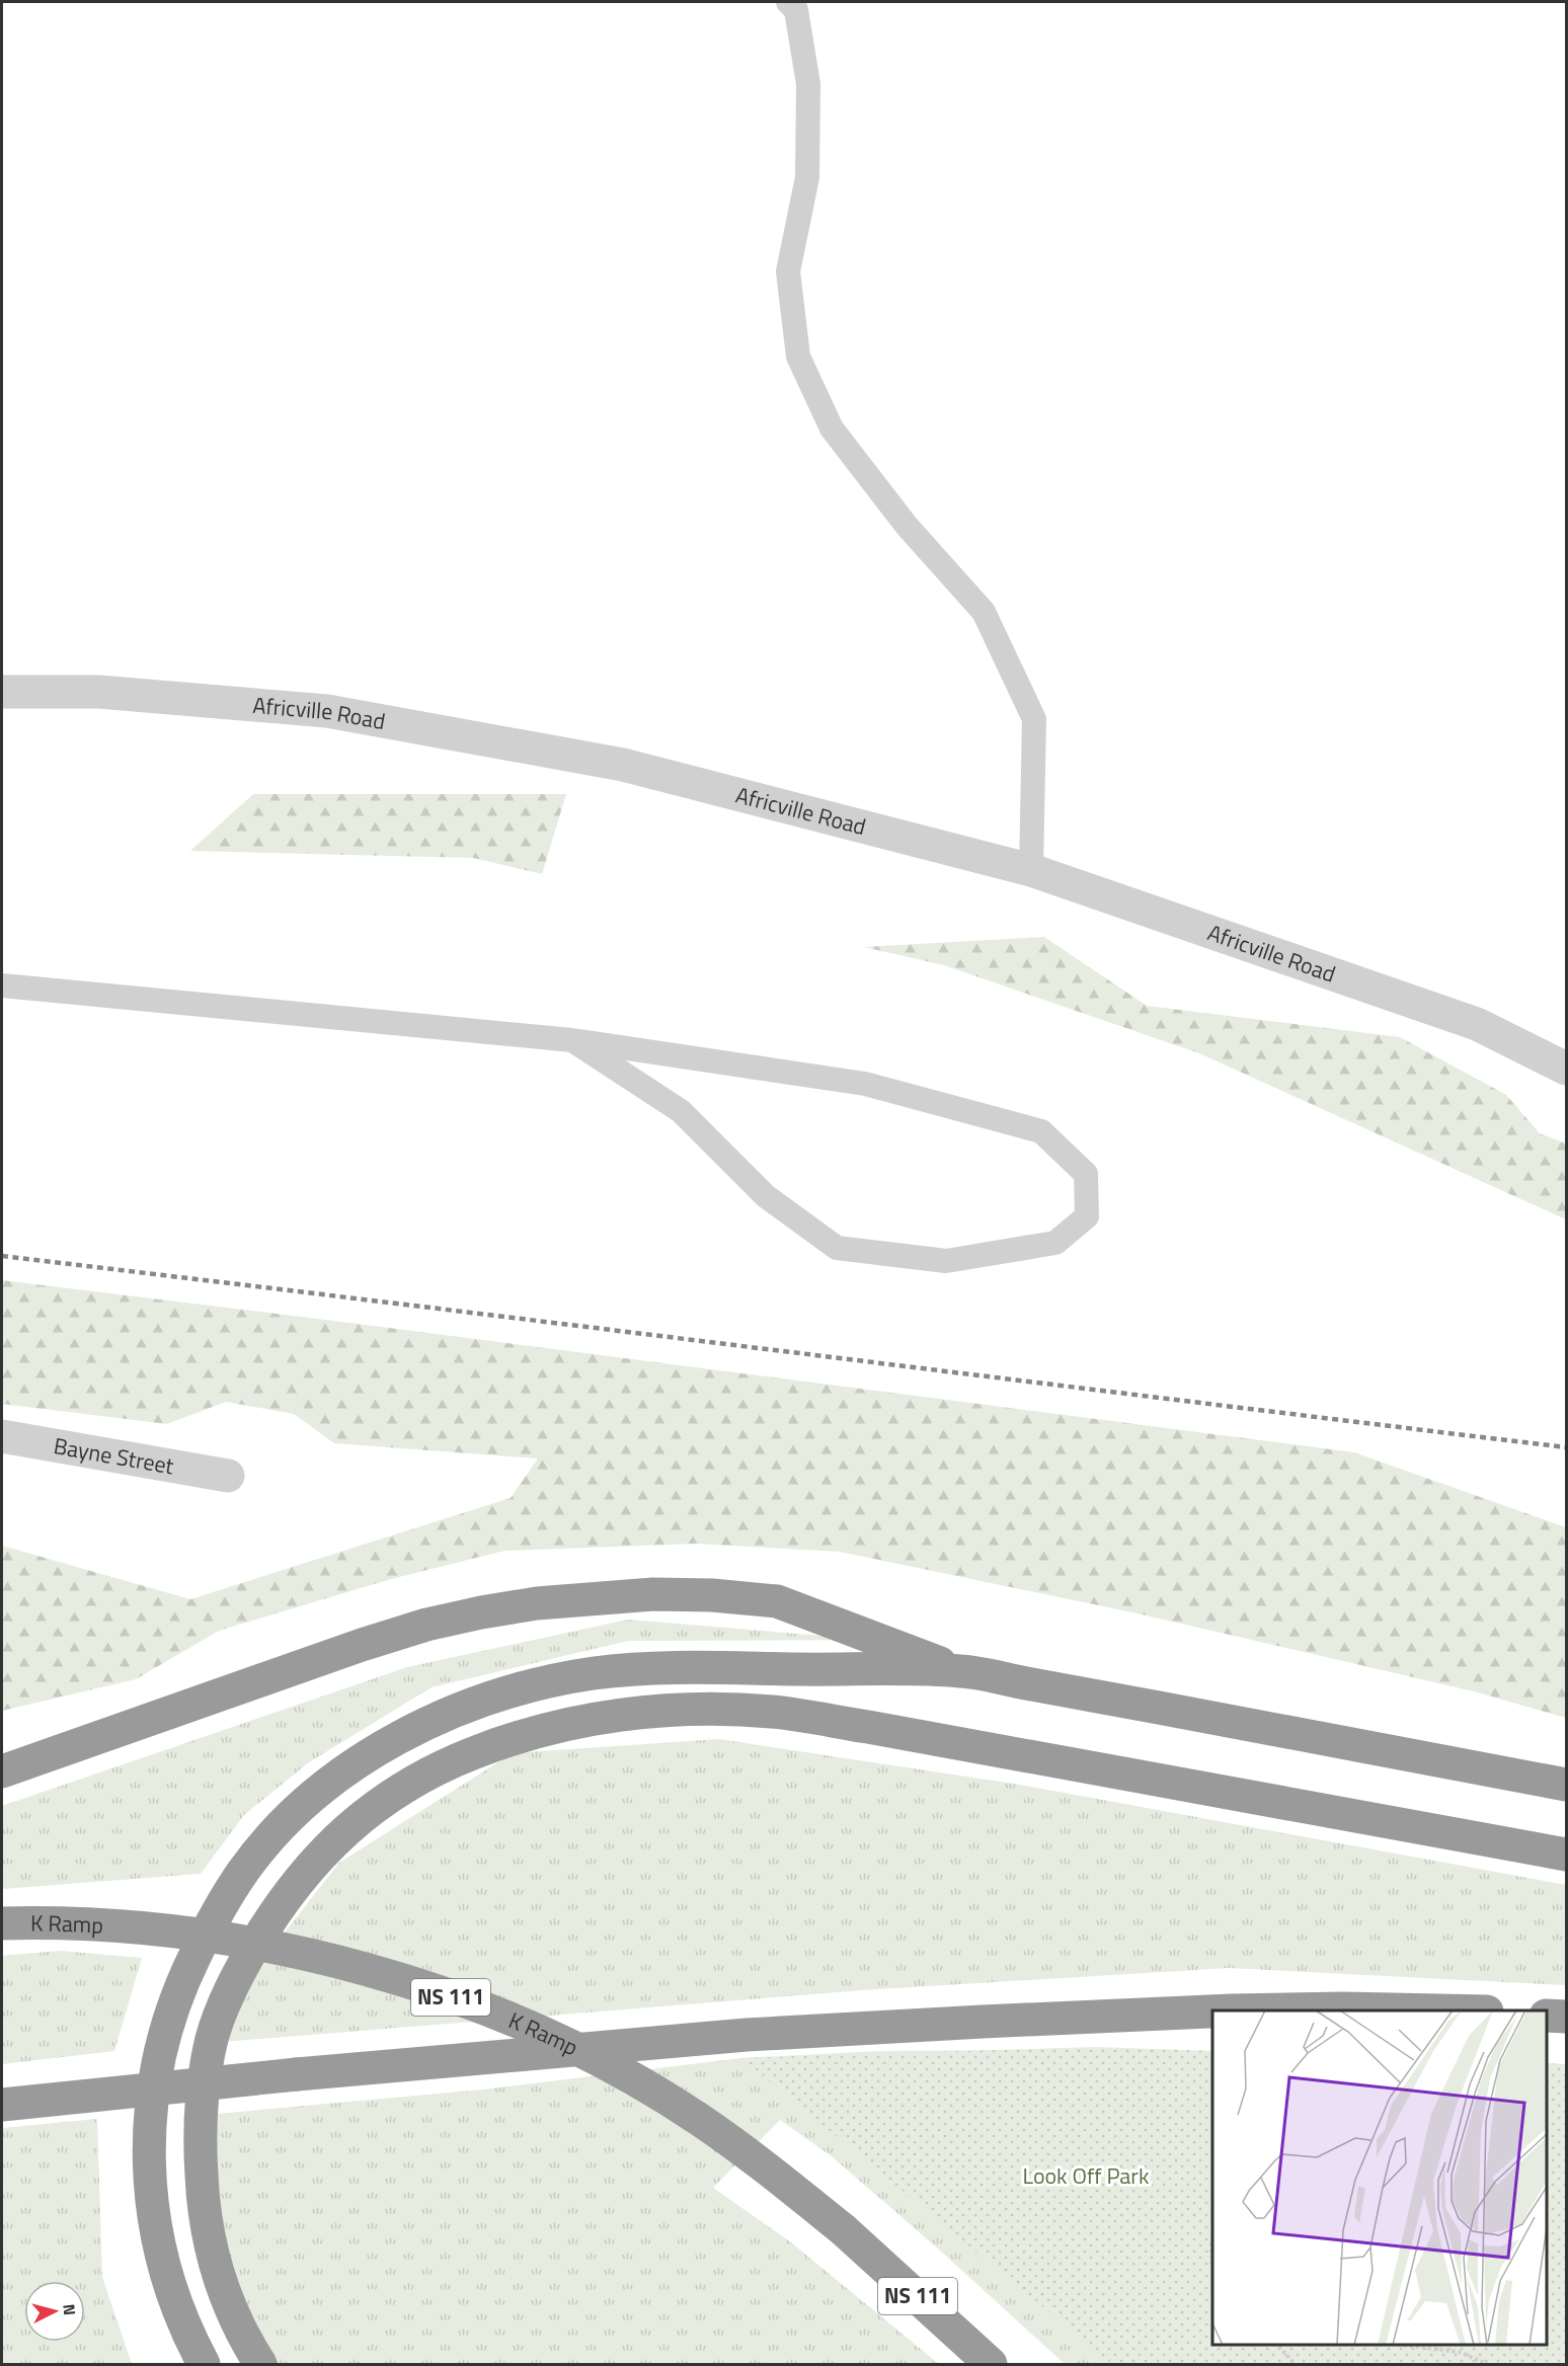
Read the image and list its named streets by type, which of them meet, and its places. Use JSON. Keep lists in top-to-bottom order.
{
  "streets": {
    "highway": ["K Ramp", "NS 111"],
    "street": ["Africville Road", "Bayne Street"]
  },
  "parks": ["Look Off Park"],
  "north": "right"
}
